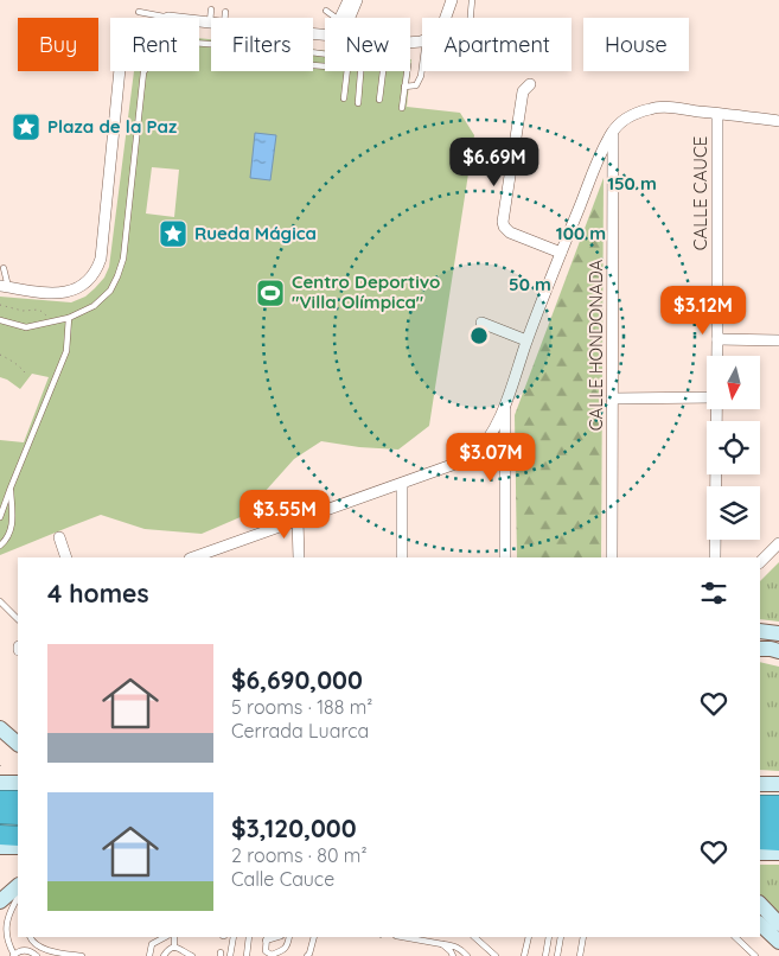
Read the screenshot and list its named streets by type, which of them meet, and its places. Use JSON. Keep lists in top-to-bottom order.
{
  "streets": {
    "street": ["CALLE CAUCE", "CALLE HONDONADA"]
  },
  "places": {
    "place": ["Plaza de la Paz", "Rueda Mágica"],
    "sports": ["Centro Deportivo \"Villa Olímpica\""]
  },
  "north": "bottom",
  "page": {
    "chip": [
      "Buy",
      "Rent",
      "Filters",
      "New",
      "Apartment",
      "House"
    ],
    "price": [
      "$6.69M",
      "$3.12M",
      "$3.07M",
      "$3.55M"
    ],
    "heading": "4 homes",
    "list": [
      {
        "name": "$6,690,000",
        "note": "5 rooms · 188 m² · Cerrada Luarca"
      },
      {
        "name": "$3,120,000",
        "note": "2 rooms · 80 m² · Calle Cauce"
      }
    ]
  },
  "rings": ["150 m", "100 m", "50 m"]
}
